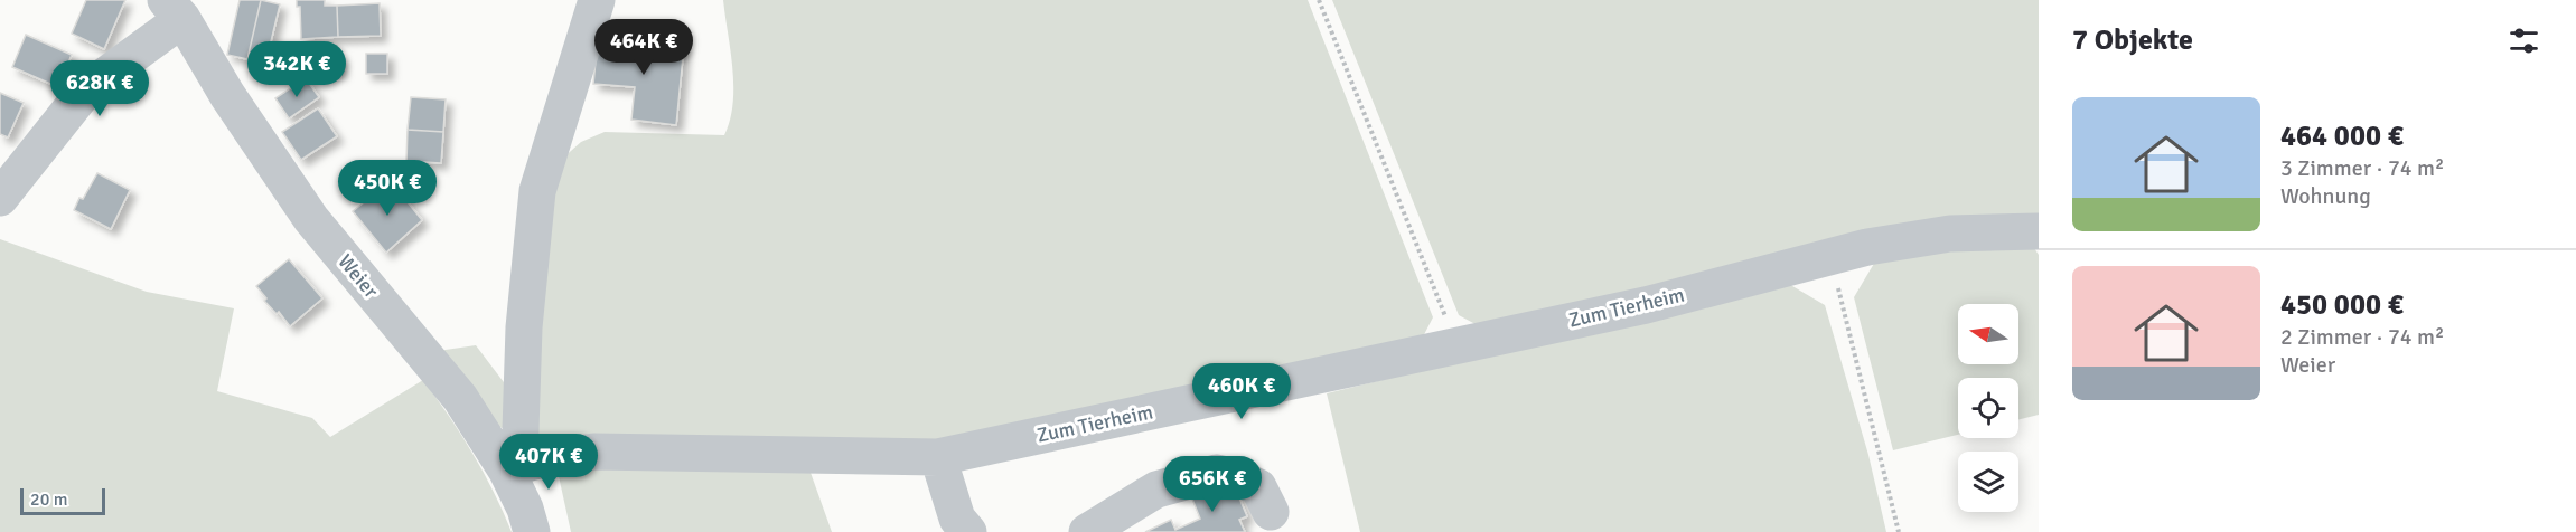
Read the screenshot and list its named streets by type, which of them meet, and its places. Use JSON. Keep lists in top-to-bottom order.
{
  "streets": {
    "street": ["Weier", "Zum Tierheim"]
  },
  "crossings": [
    ["Weier", "Zum Tierheim"]
  ],
  "scale_bar": "20 m",
  "north": "left",
  "page": {
    "heading": "7 Objekte",
    "price": [
      "464K €",
      "342K €",
      "628K €",
      "450K €",
      "460K €",
      "407K €",
      "656K €"
    ],
    "list": [
      {
        "name": "464 000 €",
        "note": "3 Zimmer · 74 m² · Wohnung"
      },
      {
        "name": "450 000 €",
        "note": "2 Zimmer · 74 m² · Weier"
      }
    ],
    "scale": "20 m"
  }
}
